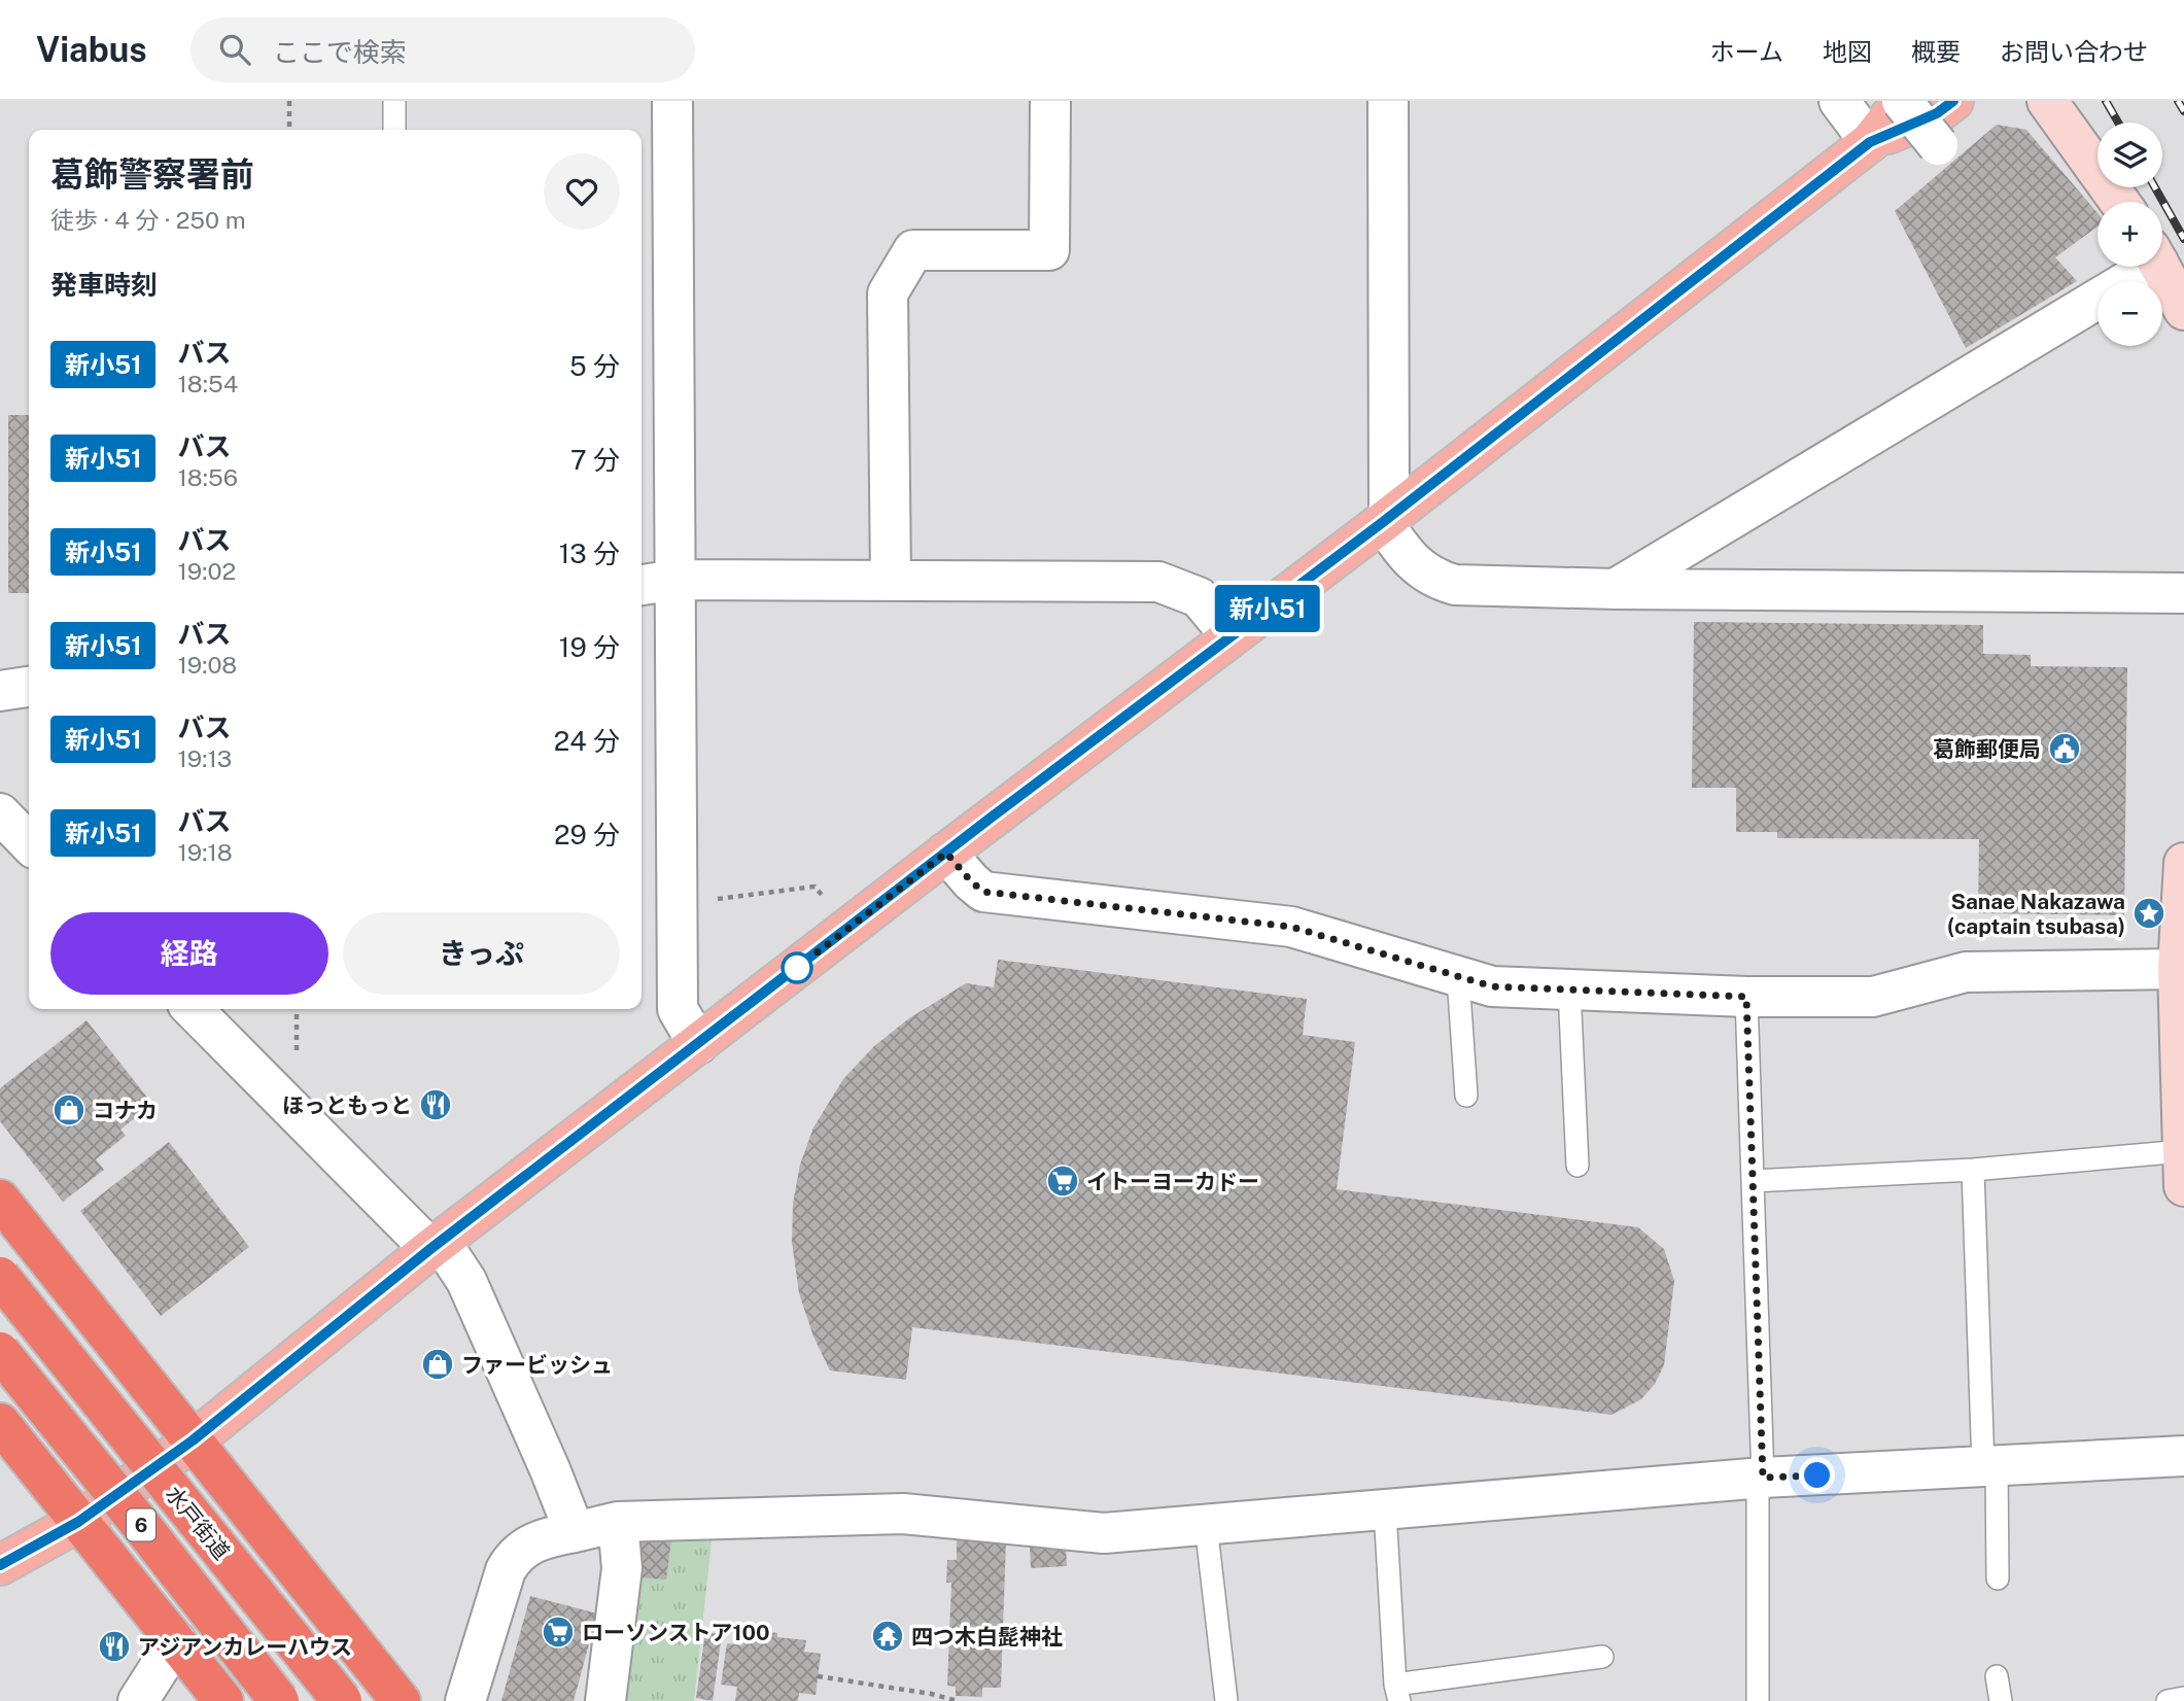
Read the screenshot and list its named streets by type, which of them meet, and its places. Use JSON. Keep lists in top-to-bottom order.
{
  "streets": {
    "highway": ["水戸街道", "6"]
  },
  "places": {
    "public building": ["葛飾郵便局"],
    "place": ["Sanae Nakazawa (captain tsubasa)"],
    "restaurant": ["ほっともっと", "アジアンカレーハウス"],
    "shop": ["コナカ", "ファービッシュ"],
    "supermarket": ["イトーヨーカドー", "ローソンストア100"],
    "temple": ["四つ木白髭神社"]
  },
  "lines": ["bus line 新小51"],
  "page": {
    "header": "Viabus",
    "search": "ここで検索",
    "nav": [
      "ホーム",
      "地図",
      "概要",
      "お問い合わせ"
    ],
    "on_map": "新小51",
    "map_buttons": ["+", "−"],
    "heading": [
      ["葛飾警察署前", "徒歩 · 4 分 · 250 m"],
      "発車時刻"
    ],
    "list": [
      {
        "mark": "新小51",
        "name": "バス",
        "note": "18:54",
        "value": "5 分"
      },
      {
        "mark": "新小51",
        "name": "バス",
        "note": "18:56",
        "value": "7 分"
      },
      {
        "mark": "新小51",
        "name": "バス",
        "note": "19:02",
        "value": "13 分"
      },
      {
        "mark": "新小51",
        "name": "バス",
        "note": "19:08",
        "value": "19 分"
      },
      {
        "mark": "新小51",
        "name": "バス",
        "note": "19:13",
        "value": "24 分"
      },
      {
        "mark": "新小51",
        "name": "バス",
        "note": "19:18",
        "value": "29 分"
      }
    ],
    "buttons": ["経路", "きっぷ"]
  }
}
